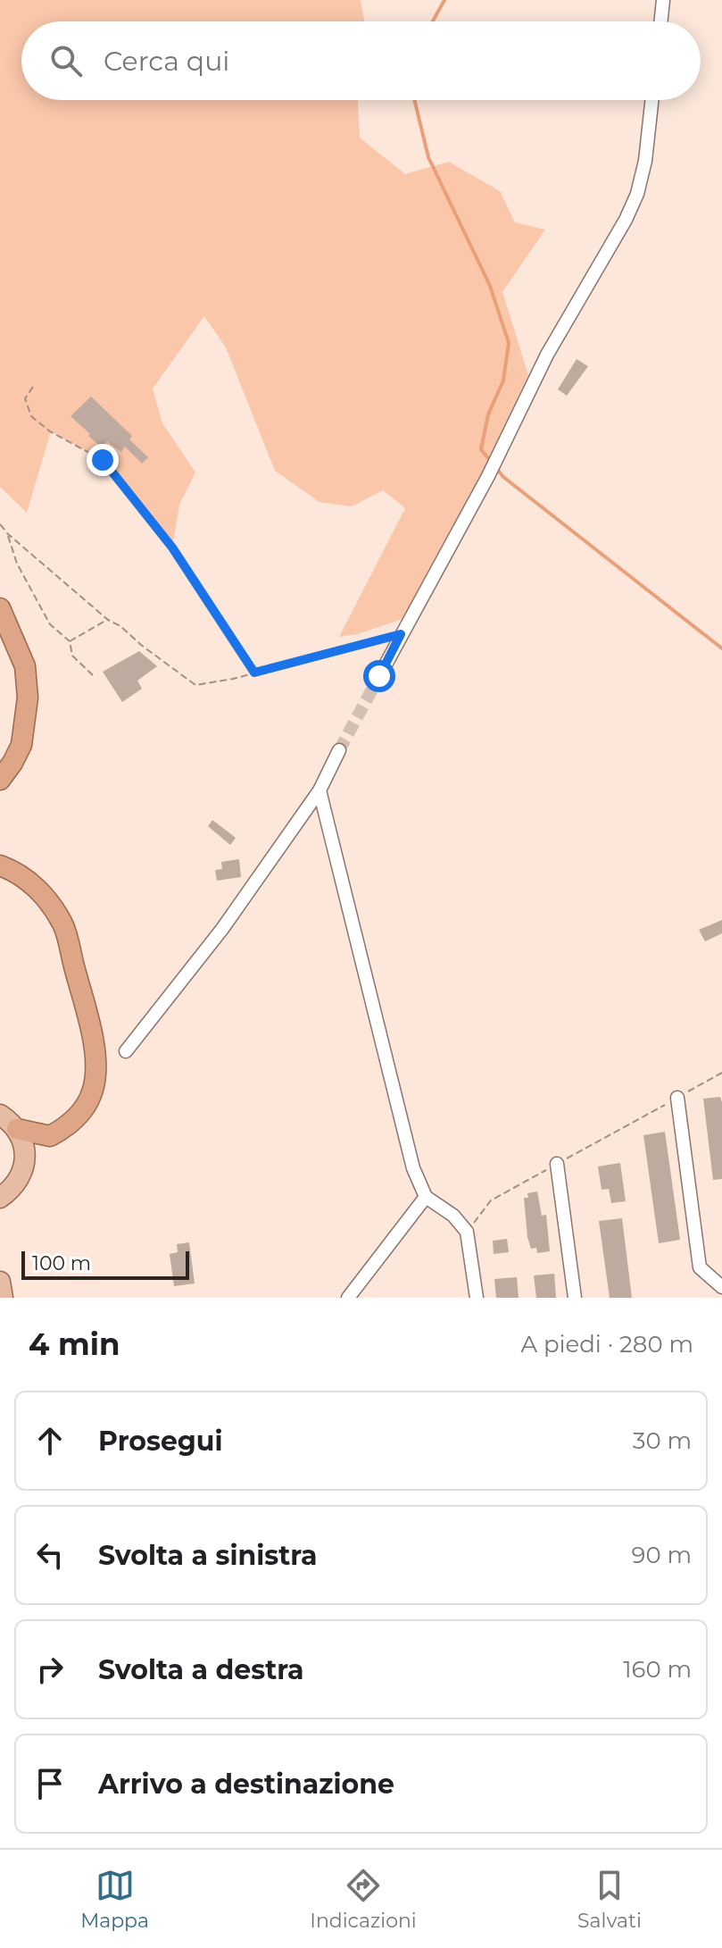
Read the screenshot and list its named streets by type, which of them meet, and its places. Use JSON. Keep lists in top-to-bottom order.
{
  "scale_bar": "100 m",
  "page": {
    "search": "Cerca qui",
    "scale": "100 m",
    "heading": ["4 min", "A piedi · 280 m"],
    "list": [
      ["Prosegui", "30 m"],
      ["Svolta a sinistra", "90 m"],
      ["Svolta a destra", "160 m"],
      "Arrivo a destinazione"
    ],
    "nav": ["Mappa", "Indicazioni", "Salvati"]
  }
}
